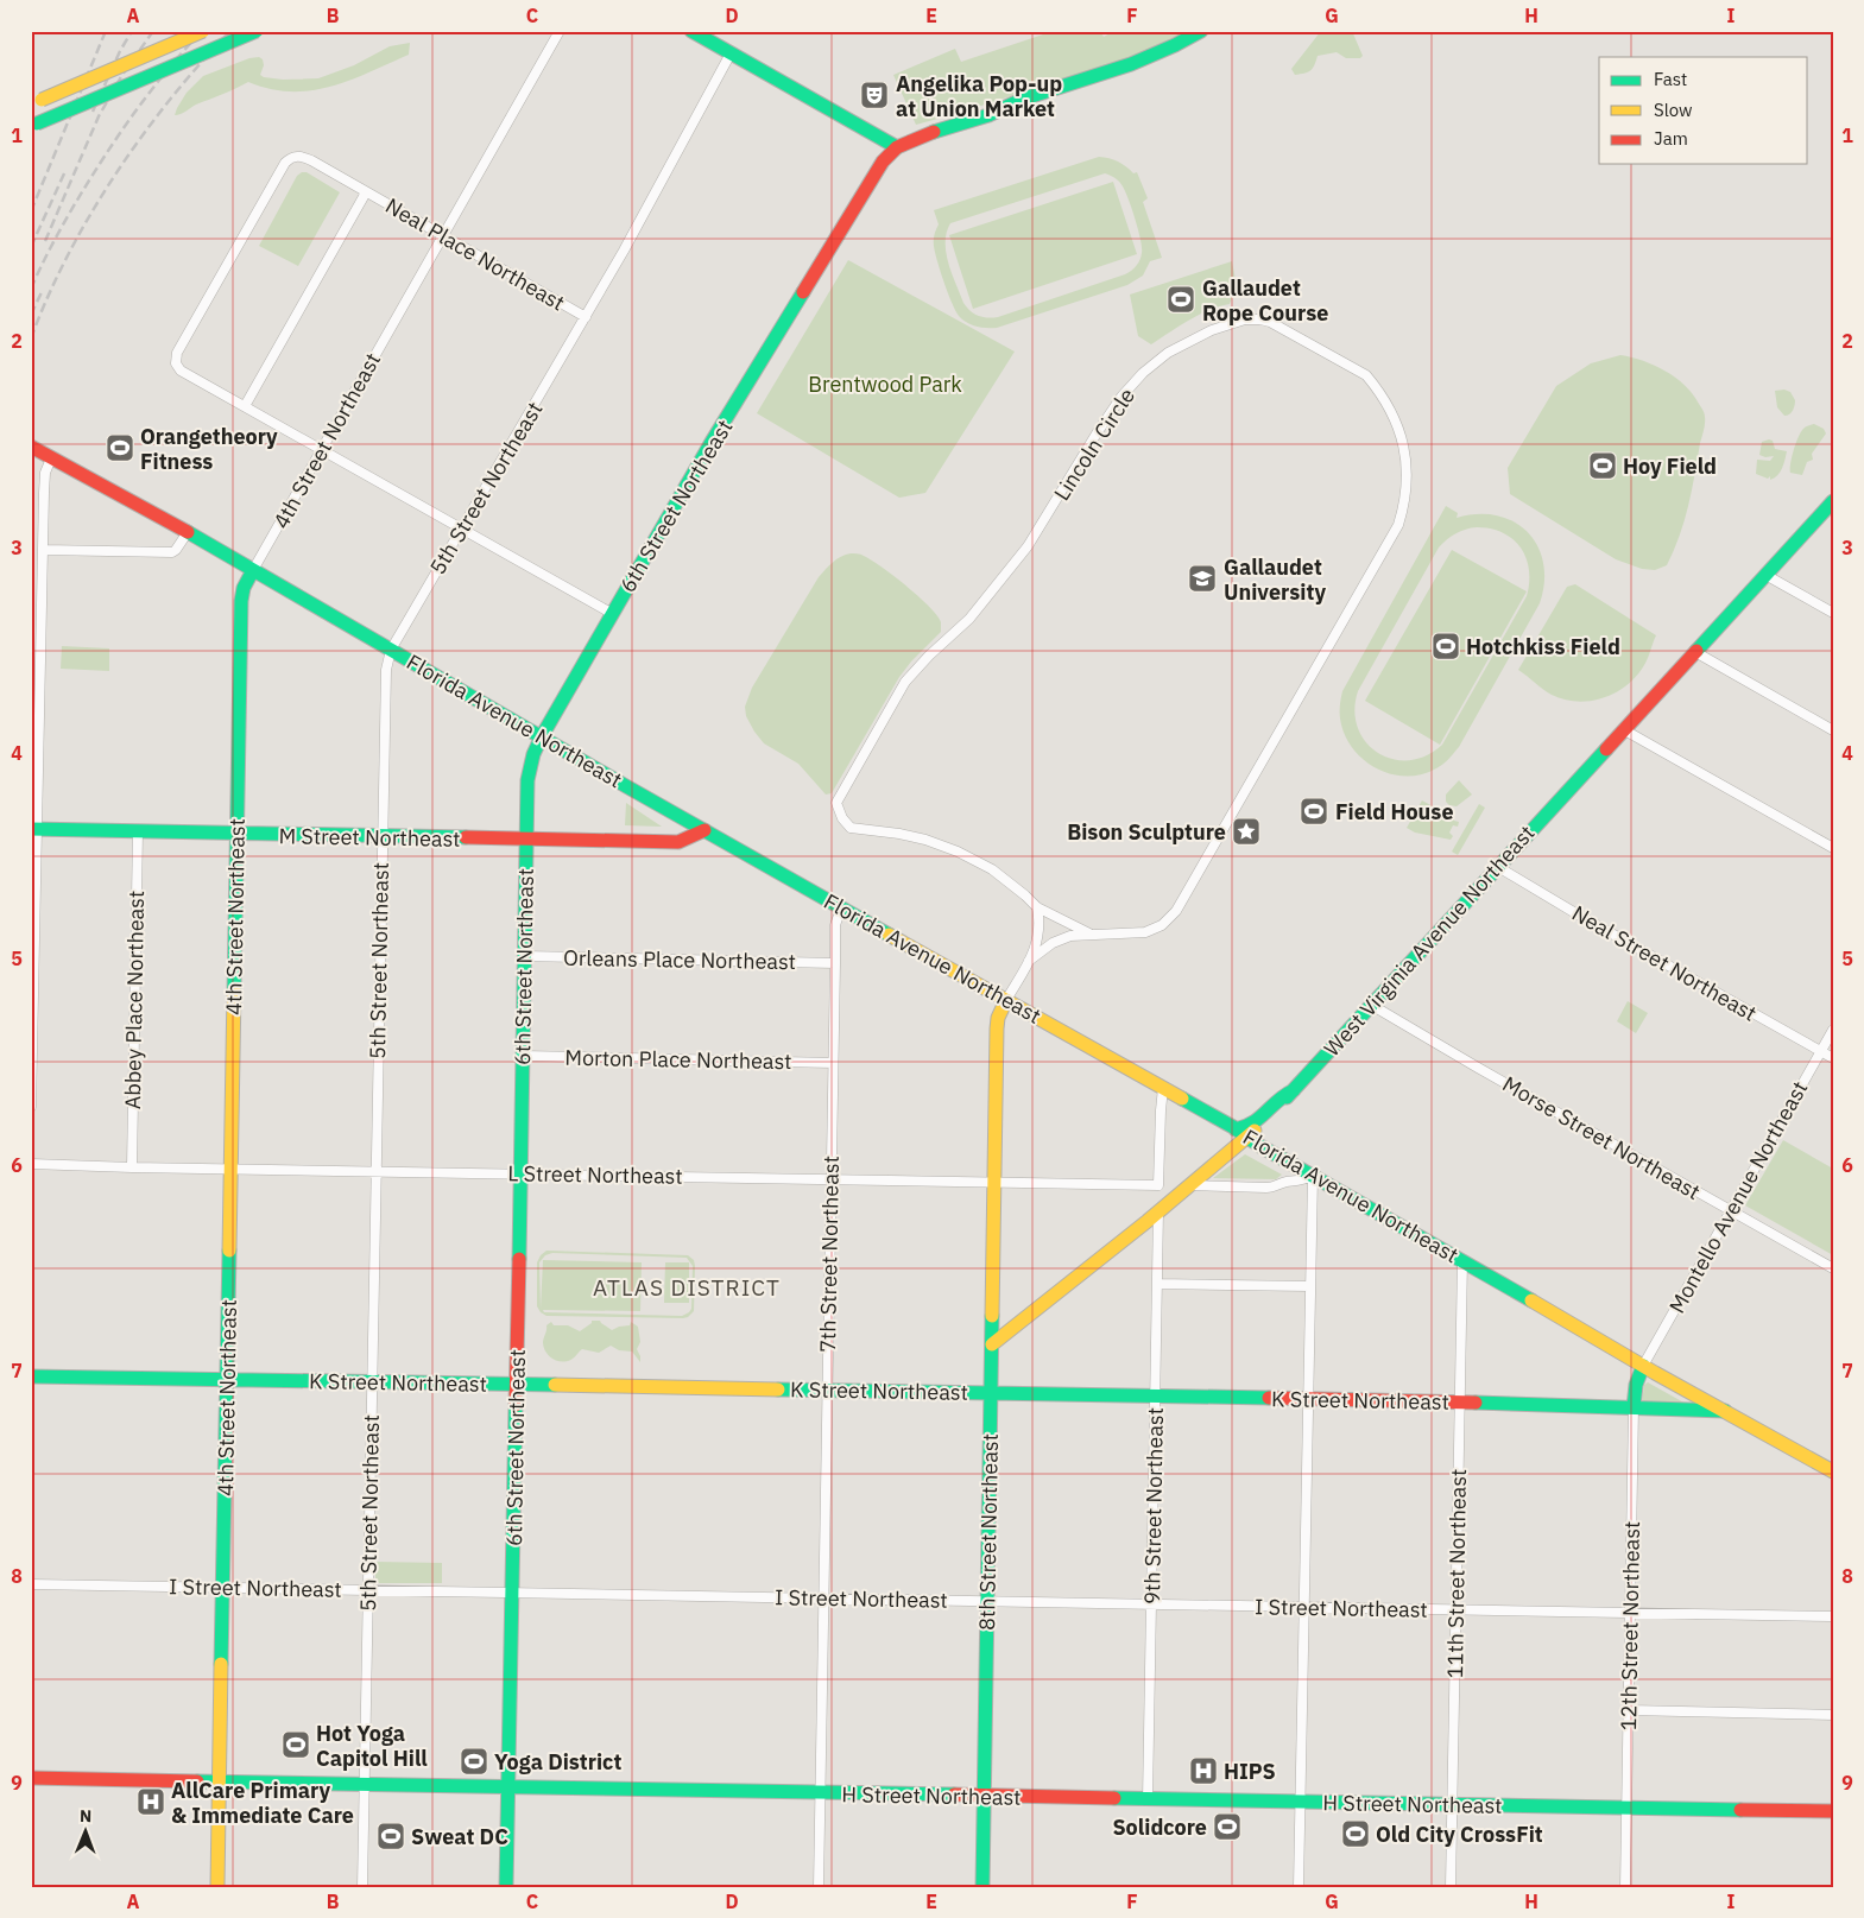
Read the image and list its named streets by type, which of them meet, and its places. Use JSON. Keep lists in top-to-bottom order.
{
  "streets": {
    "main road": [
      "4th Street Northeast",
      "6th Street Northeast",
      "Florida Avenue Northeast",
      "M Street Northeast",
      "West Virginia Avenue Northeast",
      "K Street Northeast",
      "8th Street Northeast",
      "12th Street Northeast",
      "H Street Northeast"
    ],
    "street": [
      "Neal Place Northeast",
      "Lincoln Circle",
      "5th Street Northeast",
      "Orleans Place Northeast",
      "Neal Street Northeast",
      "Abbey Place Northeast",
      "Morton Place Northeast",
      "Morse Street Northeast",
      "L Street Northeast",
      "Montello Avenue Northeast",
      "7th Street Northeast",
      "9th Street Northeast",
      "11th Street Northeast",
      "I Street Northeast"
    ]
  },
  "crossings": [
    ["Neal Place Northeast", "4th Street Northeast"],
    ["Neal Place Northeast", "5th Street Northeast"],
    ["4th Street Northeast", "Florida Avenue Northeast"],
    ["4th Street Northeast", "M Street Northeast"],
    ["4th Street Northeast", "L Street Northeast"],
    ["4th Street Northeast", "K Street Northeast"],
    ["4th Street Northeast", "I Street Northeast"],
    ["4th Street Northeast", "H Street Northeast"],
    ["Lincoln Circle", "Florida Avenue Northeast"],
    ["Lincoln Circle", "8th Street Northeast"],
    ["5th Street Northeast", "Florida Avenue Northeast"],
    ["5th Street Northeast", "M Street Northeast"],
    ["5th Street Northeast", "L Street Northeast"],
    ["5th Street Northeast", "K Street Northeast"],
    ["5th Street Northeast", "I Street Northeast"],
    ["5th Street Northeast", "H Street Northeast"],
    ["6th Street Northeast", "Florida Avenue Northeast"],
    ["6th Street Northeast", "M Street Northeast"],
    ["6th Street Northeast", "Orleans Place Northeast"],
    ["6th Street Northeast", "Morton Place Northeast"],
    ["6th Street Northeast", "L Street Northeast"],
    ["6th Street Northeast", "K Street Northeast"],
    ["6th Street Northeast", "I Street Northeast"],
    ["6th Street Northeast", "H Street Northeast"],
    ["Florida Avenue Northeast", "M Street Northeast"],
    ["Florida Avenue Northeast", "West Virginia Avenue Northeast"],
    ["Florida Avenue Northeast", "L Street Northeast"],
    ["Florida Avenue Northeast", "Montello Avenue Northeast"],
    ["Florida Avenue Northeast", "7th Street Northeast"],
    ["Florida Avenue Northeast", "K Street Northeast"],
    ["Florida Avenue Northeast", "8th Street Northeast"],
    ["Florida Avenue Northeast", "11th Street Northeast"],
    ["Florida Avenue Northeast", "12th Street Northeast"],
    ["M Street Northeast", "Abbey Place Northeast"],
    ["West Virginia Avenue Northeast", "Neal Street Northeast"],
    ["West Virginia Avenue Northeast", "Morse Street Northeast"],
    ["West Virginia Avenue Northeast", "9th Street Northeast"],
    ["West Virginia Avenue Northeast", "8th Street Northeast"],
    ["Orleans Place Northeast", "7th Street Northeast"],
    ["Neal Street Northeast", "Montello Avenue Northeast"],
    ["Abbey Place Northeast", "L Street Northeast"],
    ["Morton Place Northeast", "7th Street Northeast"],
    ["Morse Street Northeast", "Montello Avenue Northeast"],
    ["L Street Northeast", "7th Street Northeast"],
    ["L Street Northeast", "8th Street Northeast"],
    ["Montello Avenue Northeast", "12th Street Northeast"],
    ["7th Street Northeast", "K Street Northeast"],
    ["7th Street Northeast", "I Street Northeast"],
    ["7th Street Northeast", "H Street Northeast"],
    ["K Street Northeast", "9th Street Northeast"],
    ["K Street Northeast", "8th Street Northeast"],
    ["K Street Northeast", "11th Street Northeast"],
    ["K Street Northeast", "12th Street Northeast"],
    ["9th Street Northeast", "I Street Northeast"],
    ["9th Street Northeast", "H Street Northeast"],
    ["8th Street Northeast", "I Street Northeast"],
    ["8th Street Northeast", "H Street Northeast"],
    ["11th Street Northeast", "I Street Northeast"],
    ["11th Street Northeast", "H Street Northeast"],
    ["I Street Northeast", "12th Street Northeast"],
    ["12th Street Northeast", "H Street Northeast"]
  ],
  "districts": ["ATLAS DISTRICT"],
  "parks": ["Brentwood Park"],
  "places": {
    "theatre": ["Angelika Pop-up at Union Market"],
    "sports": [
      "Gallaudet Rope Course",
      "Orangetheory Fitness",
      "Hoy Field",
      "Hotchkiss Field",
      "Field House",
      "Hot Yoga Capitol Hill",
      "Yoga District",
      "Solidcore",
      "Old City CrossFit",
      "Sweat DC"
    ],
    "school or university": ["Gallaudet University"],
    "place": ["Bison Sculpture"],
    "hospital": ["HIPS", "AllCare Primary & Immediate Care"]
  },
  "legend": ["Fast", "Slow", "Jam"],
  "north": "top",
  "grid": {
    "columns": [
      "A",
      "B",
      "C",
      "D",
      "E",
      "F",
      "G",
      "H",
      "I"
    ],
    "rows": [
      "1",
      "2",
      "3",
      "4",
      "5",
      "6",
      "7",
      "8",
      "9"
    ]
  }
}
